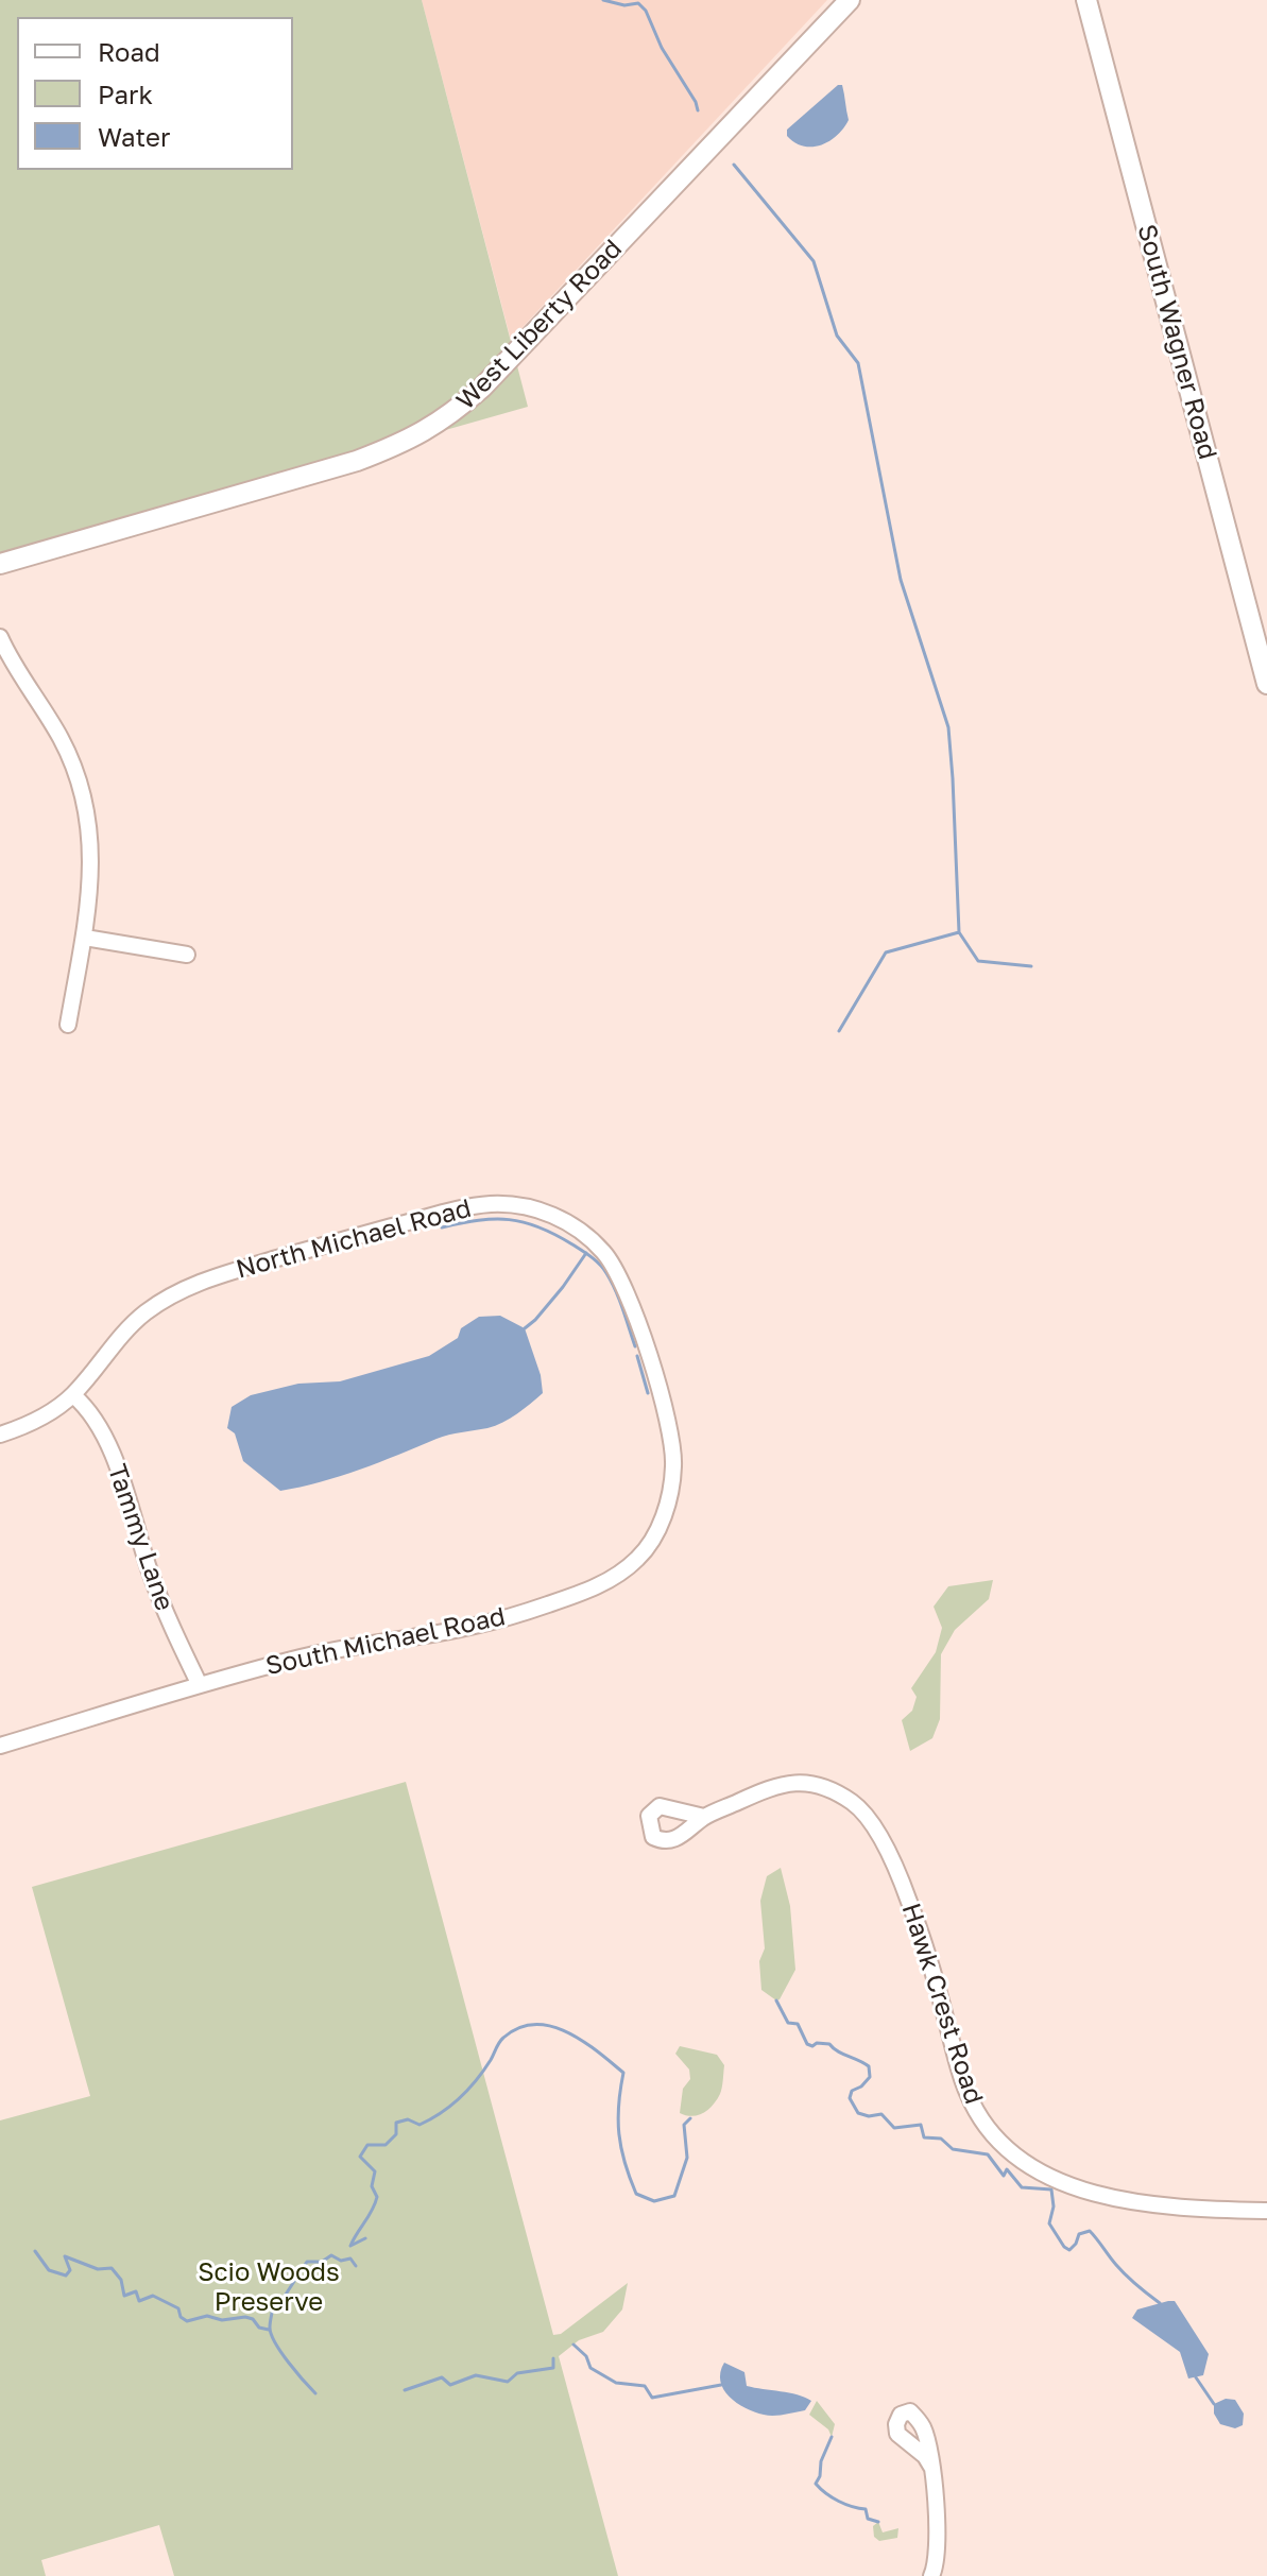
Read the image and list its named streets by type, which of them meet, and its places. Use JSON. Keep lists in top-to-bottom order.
{
  "streets": {
    "main road": ["West Liberty Road", "South Wagner Road"],
    "street": [
      "North Michael Road",
      "Tammy Lane",
      "South Michael Road",
      "Hawk Crest Road"
    ]
  },
  "crossings": [
    ["North Michael Road", "Tammy Lane"],
    ["North Michael Road", "South Michael Road"],
    ["Tammy Lane", "South Michael Road"]
  ],
  "parks": ["Scio Woods Preserve"],
  "legend": ["Road", "Park", "Water"]
}
